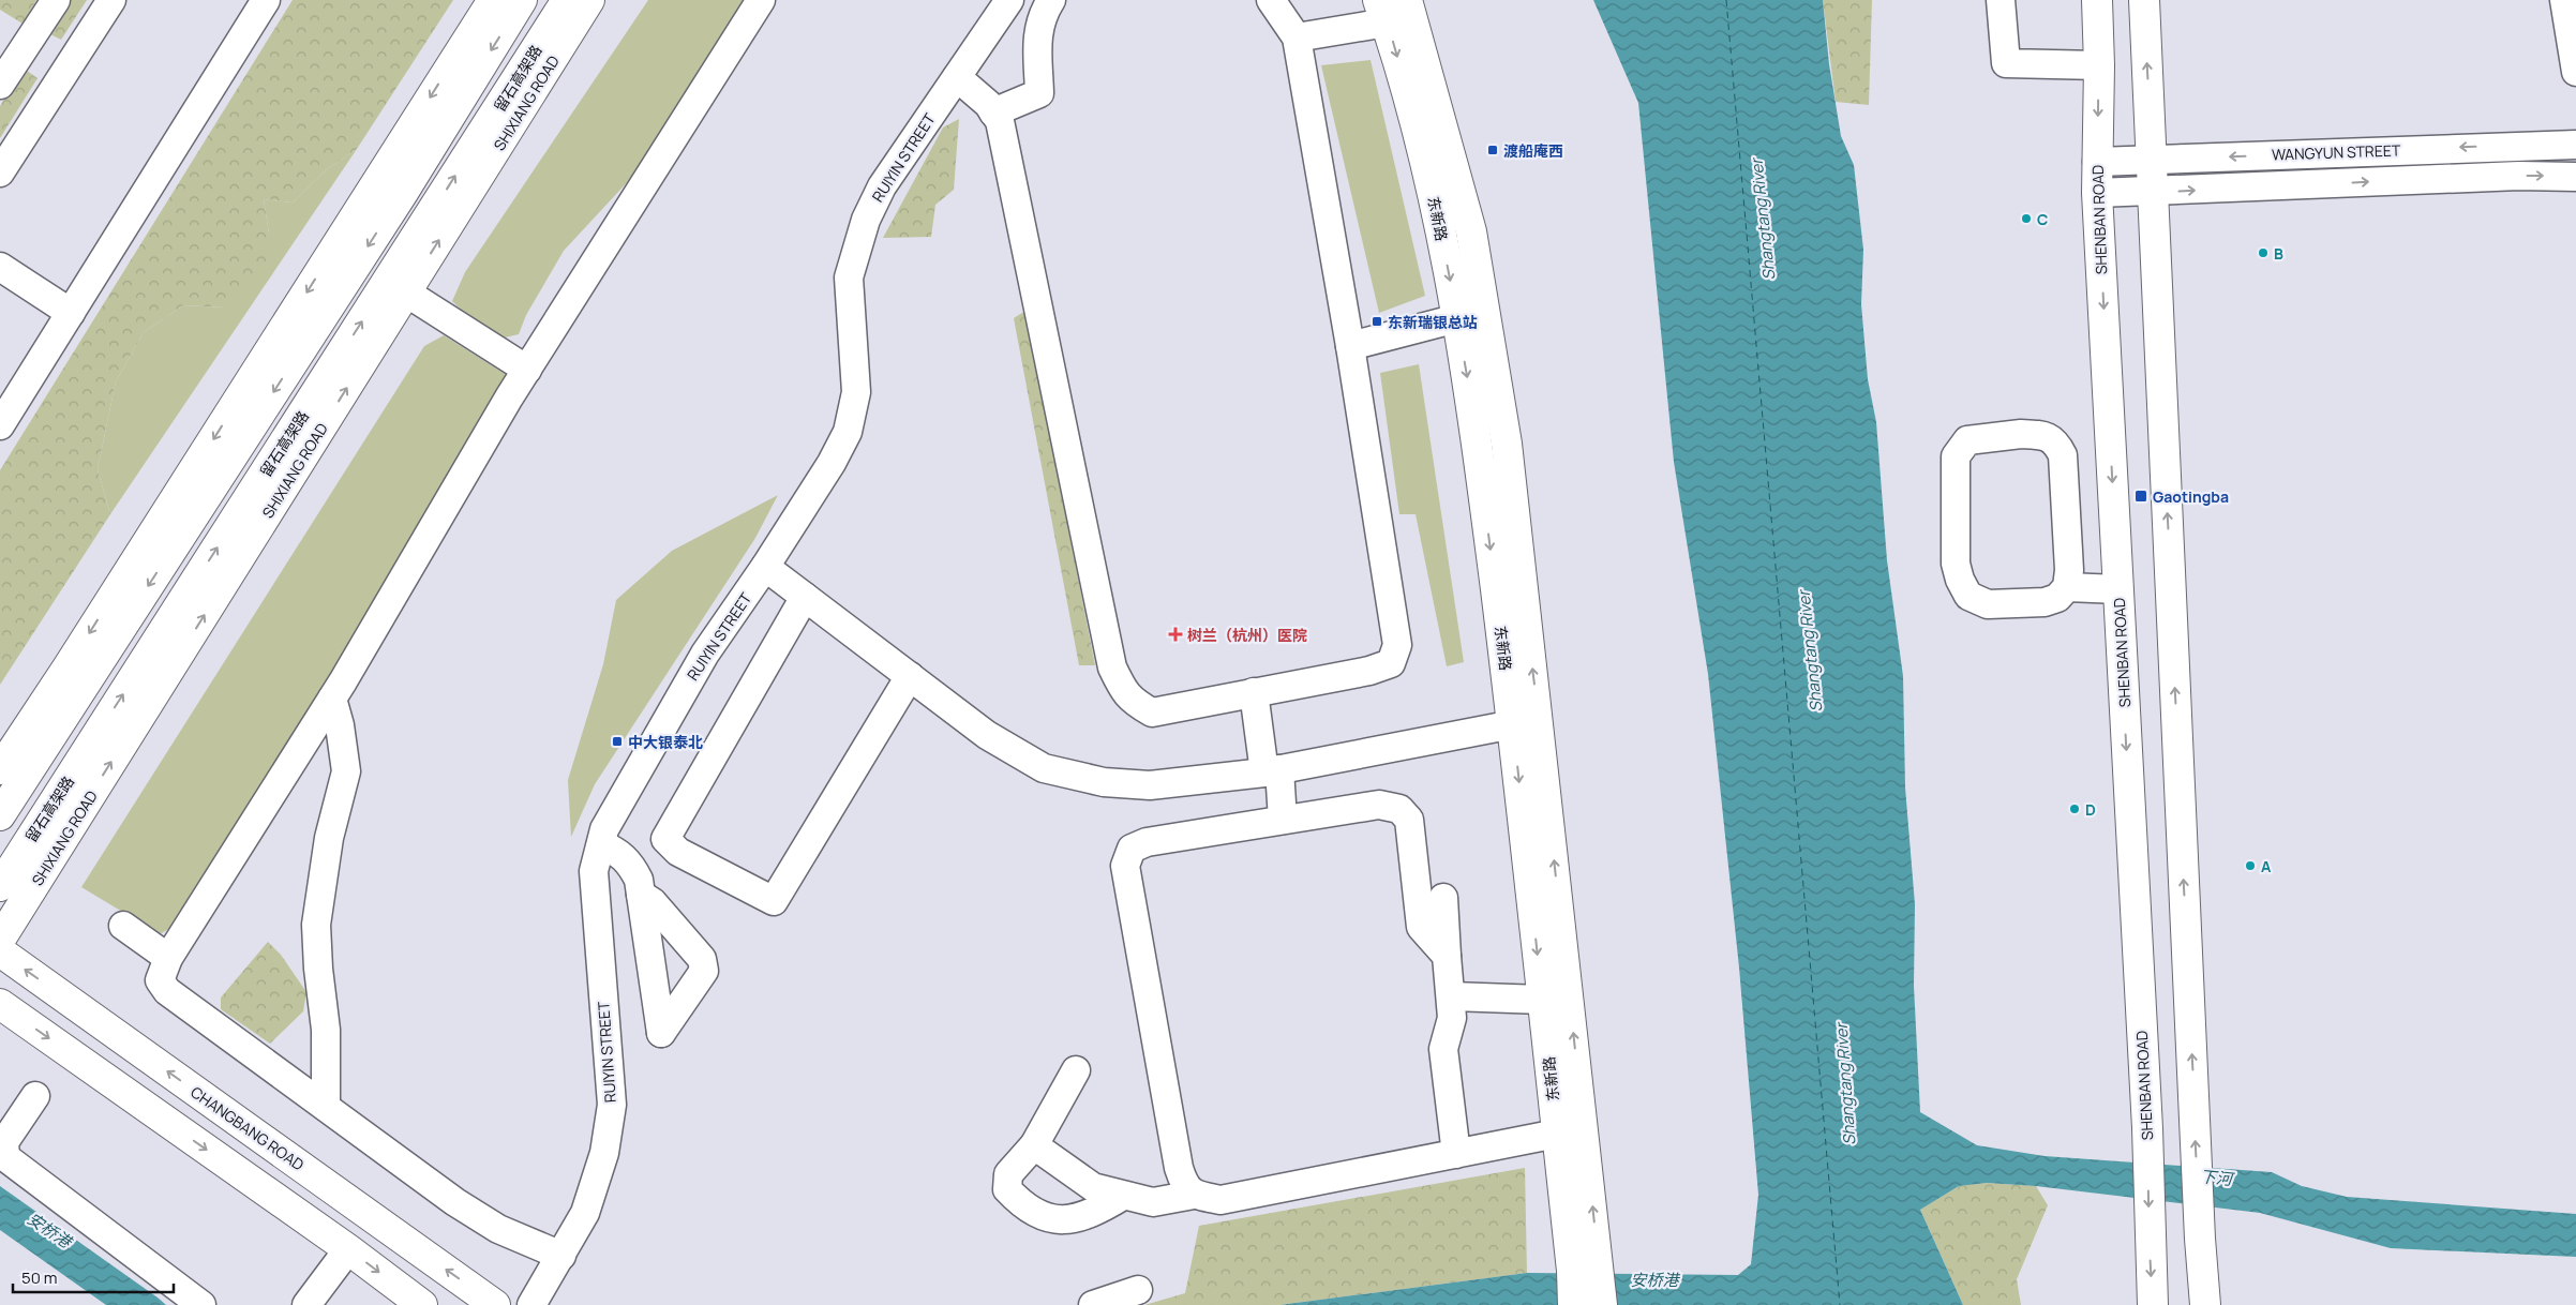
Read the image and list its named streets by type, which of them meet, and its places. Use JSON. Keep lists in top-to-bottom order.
{
  "streets": {
    "main road": [
      "留石高架路",
      "SHIXIANG ROAD",
      "东新路",
      "SHENBAN ROAD",
      "CHANGBANG ROAD"
    ],
    "street": ["WANGYUN STREET", "RUIYIN STREET"]
  },
  "crossings": [
    ["WANGYUN STREET", "SHENBAN ROAD"]
  ],
  "water": ["Shangtang River", "下河", "安桥港"],
  "places": {
    "transit": [
      "渡船庵西",
      "东新瑞银总站",
      "Gaotingba",
      "中大银泰北"
    ],
    "other": [
      "C",
      "B",
      "D",
      "A"
    ],
    "health": ["树兰（杭州）医院"]
  },
  "scale_bar": "50 m"
}
